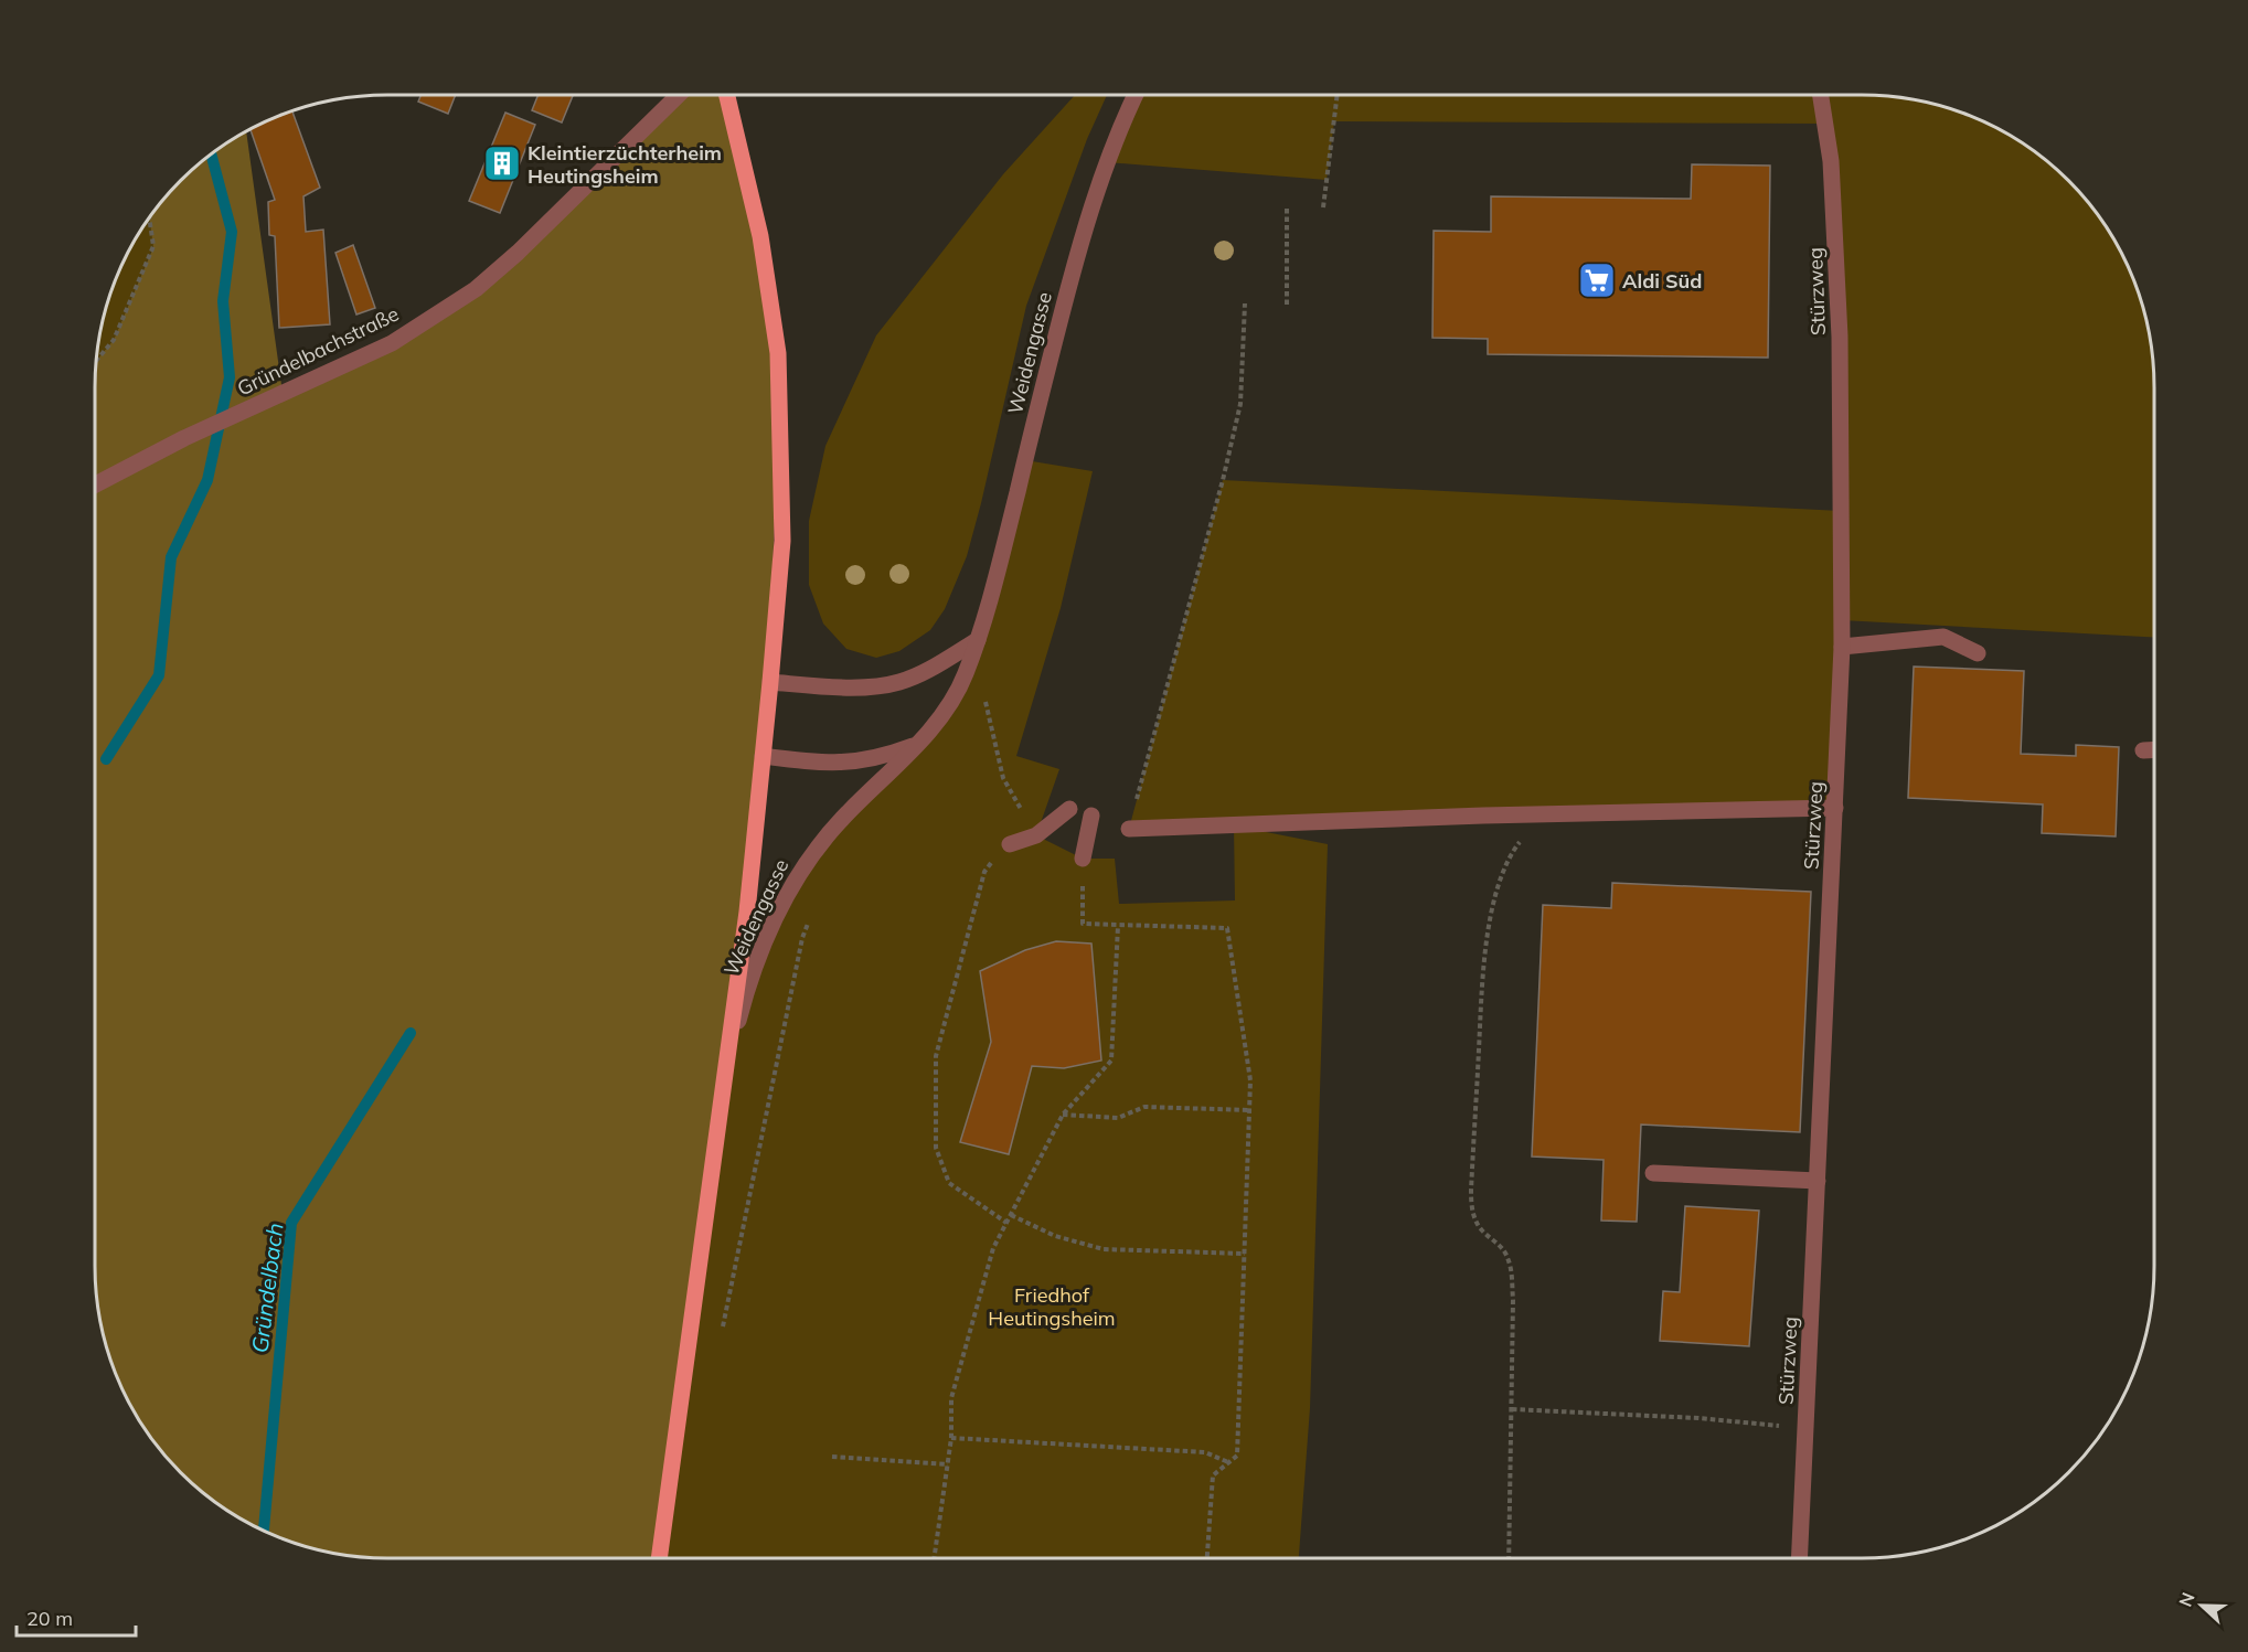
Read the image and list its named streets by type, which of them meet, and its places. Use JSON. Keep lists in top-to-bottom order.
{
  "streets": {
    "street": ["Stürzweg", "Gründelbachstraße", "Weidengasse"]
  },
  "water": ["Gründelbach"],
  "parks": ["Friedhof Heutingsheim"],
  "places": {
    "building": ["Kleintierzüchterheim Heutingsheim"],
    "supermarket": ["Aldi Süd"]
  },
  "scale_bar": "20 m",
  "north": "left"
}
